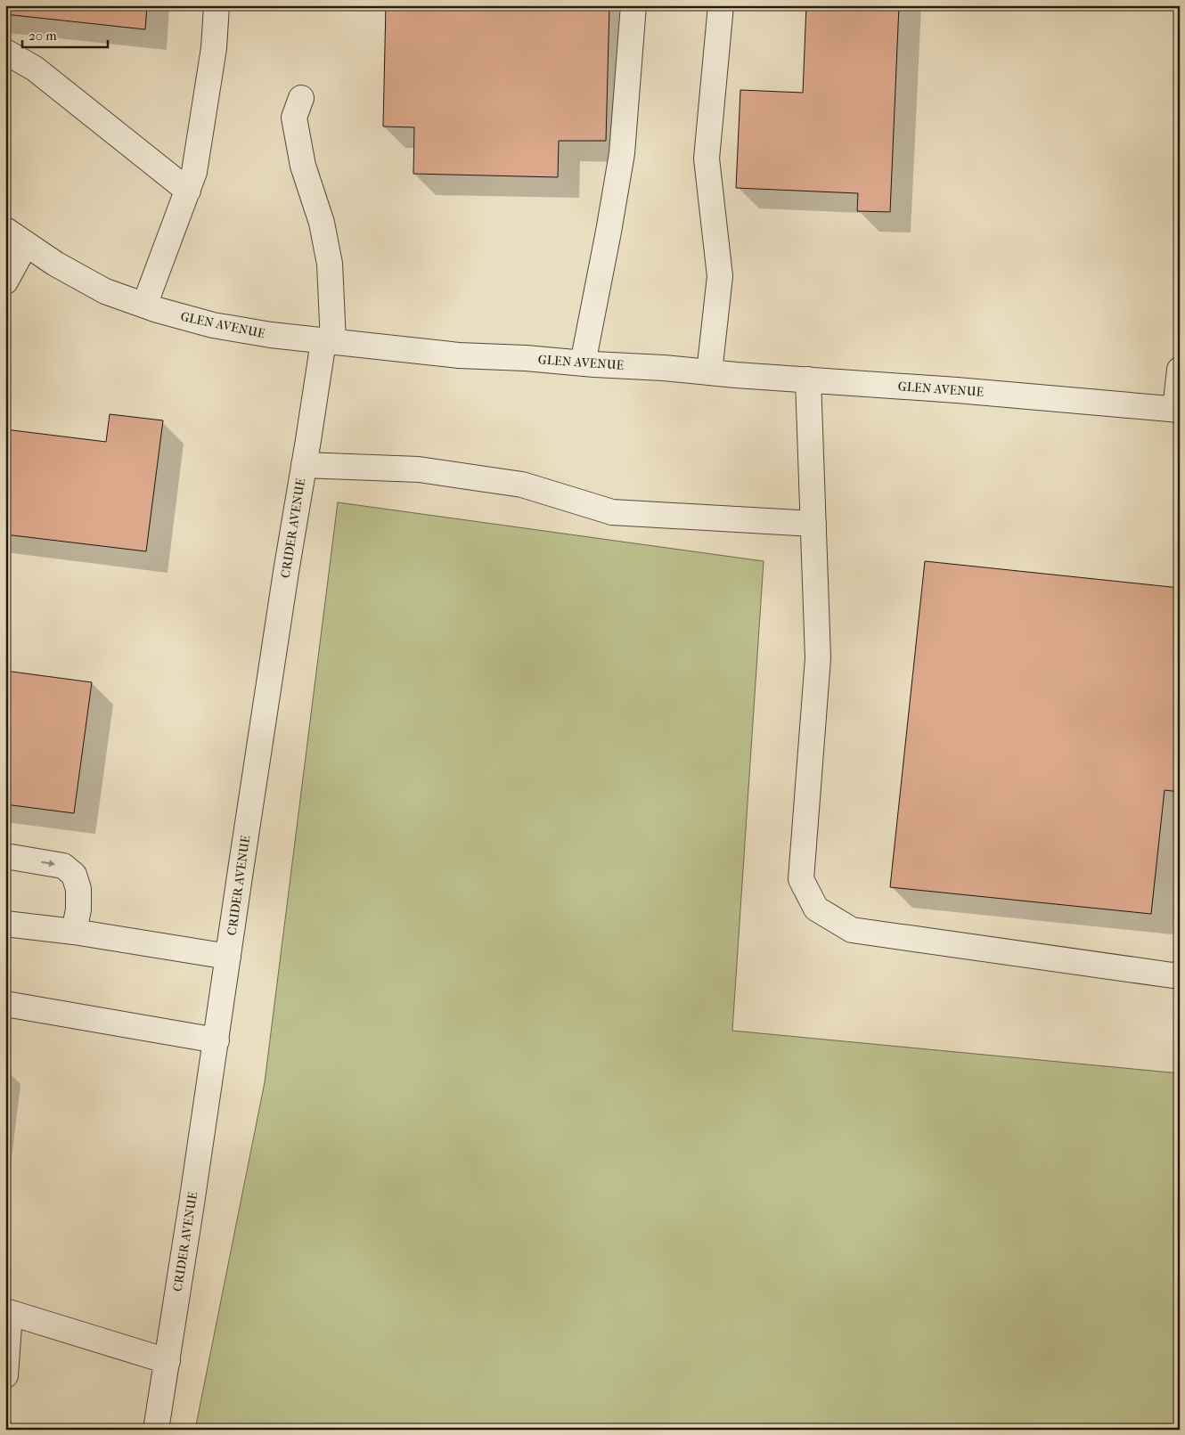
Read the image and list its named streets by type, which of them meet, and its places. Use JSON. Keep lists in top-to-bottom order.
{
  "streets": {
    "street": ["GLEN AVENUE", "CRIDER AVENUE"]
  },
  "crossings": [
    ["GLEN AVENUE", "CRIDER AVENUE"]
  ],
  "scale_bar": "20 m"
}
